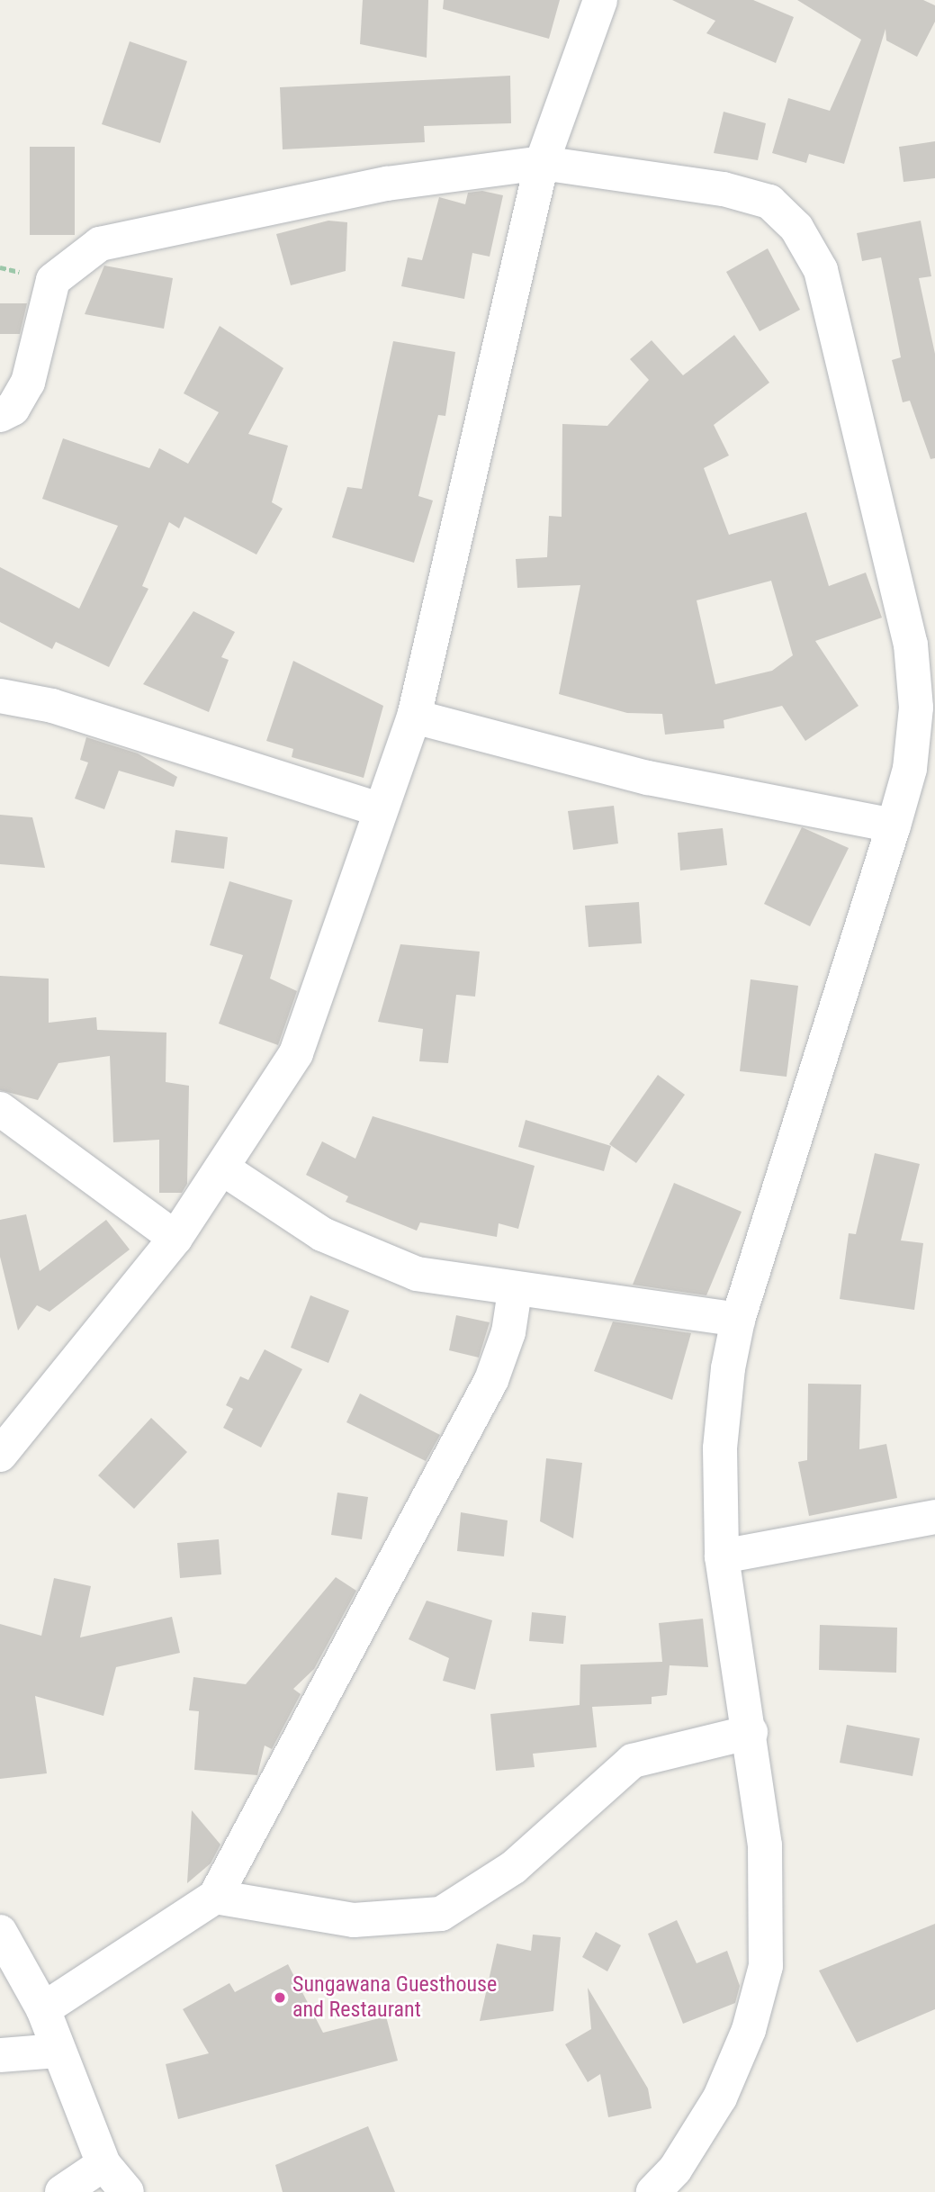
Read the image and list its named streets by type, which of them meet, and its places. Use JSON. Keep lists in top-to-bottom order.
{
  "places": ["Sungawana Guesthouse and Restaurant"]
}
